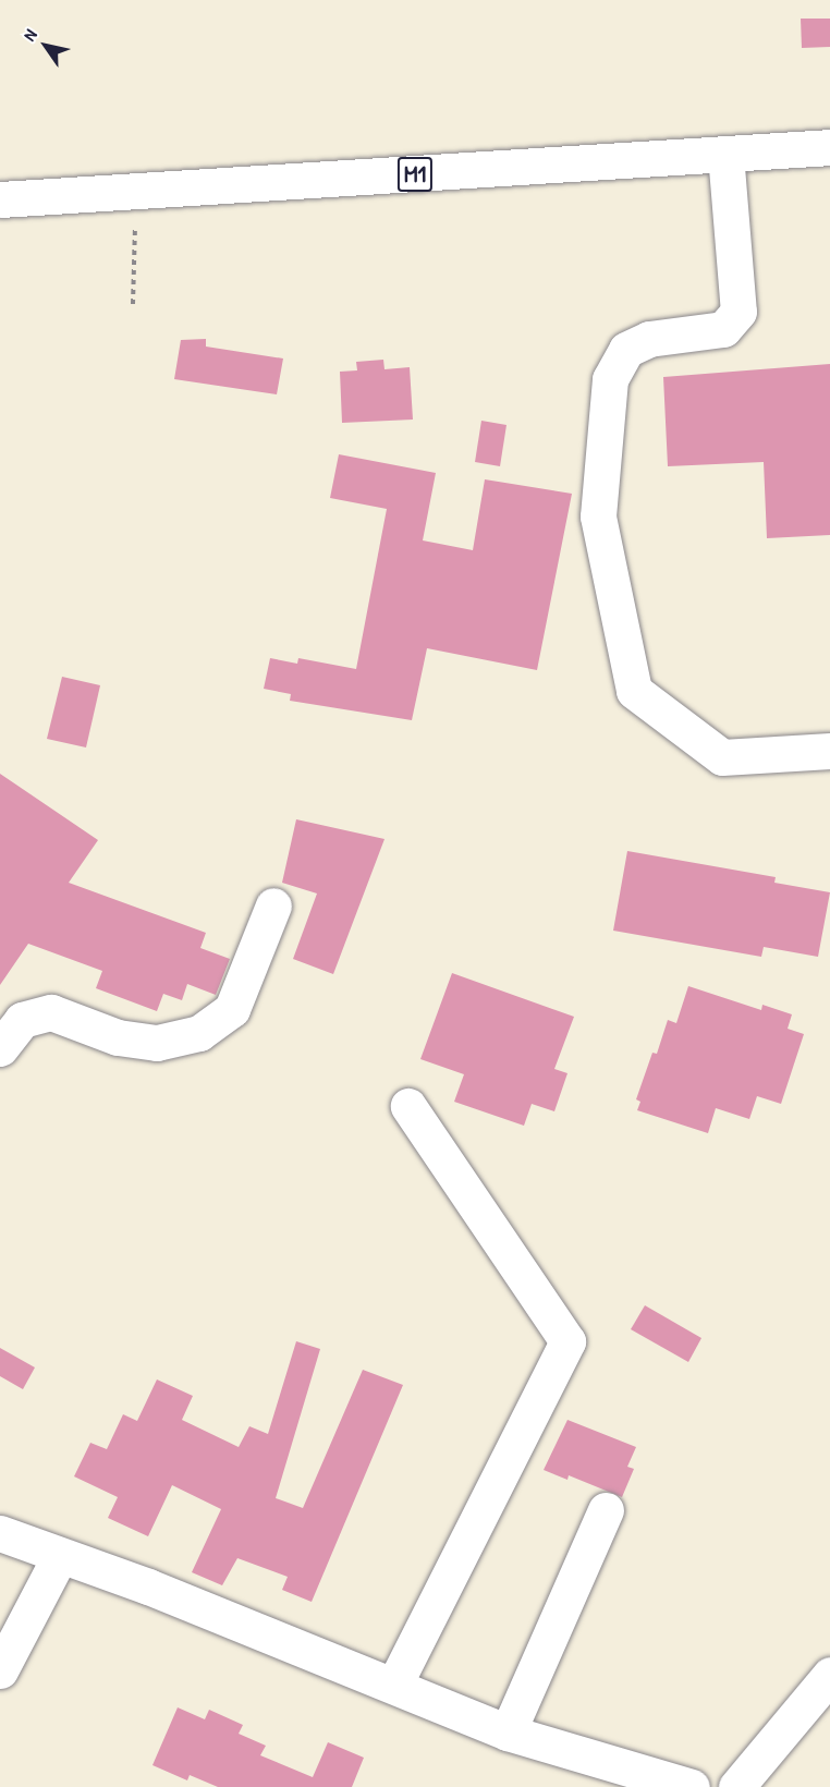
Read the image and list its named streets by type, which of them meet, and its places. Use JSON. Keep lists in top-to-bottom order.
{
  "streets": {
    "main road": ["M1"]
  },
  "north": "top left"
}
